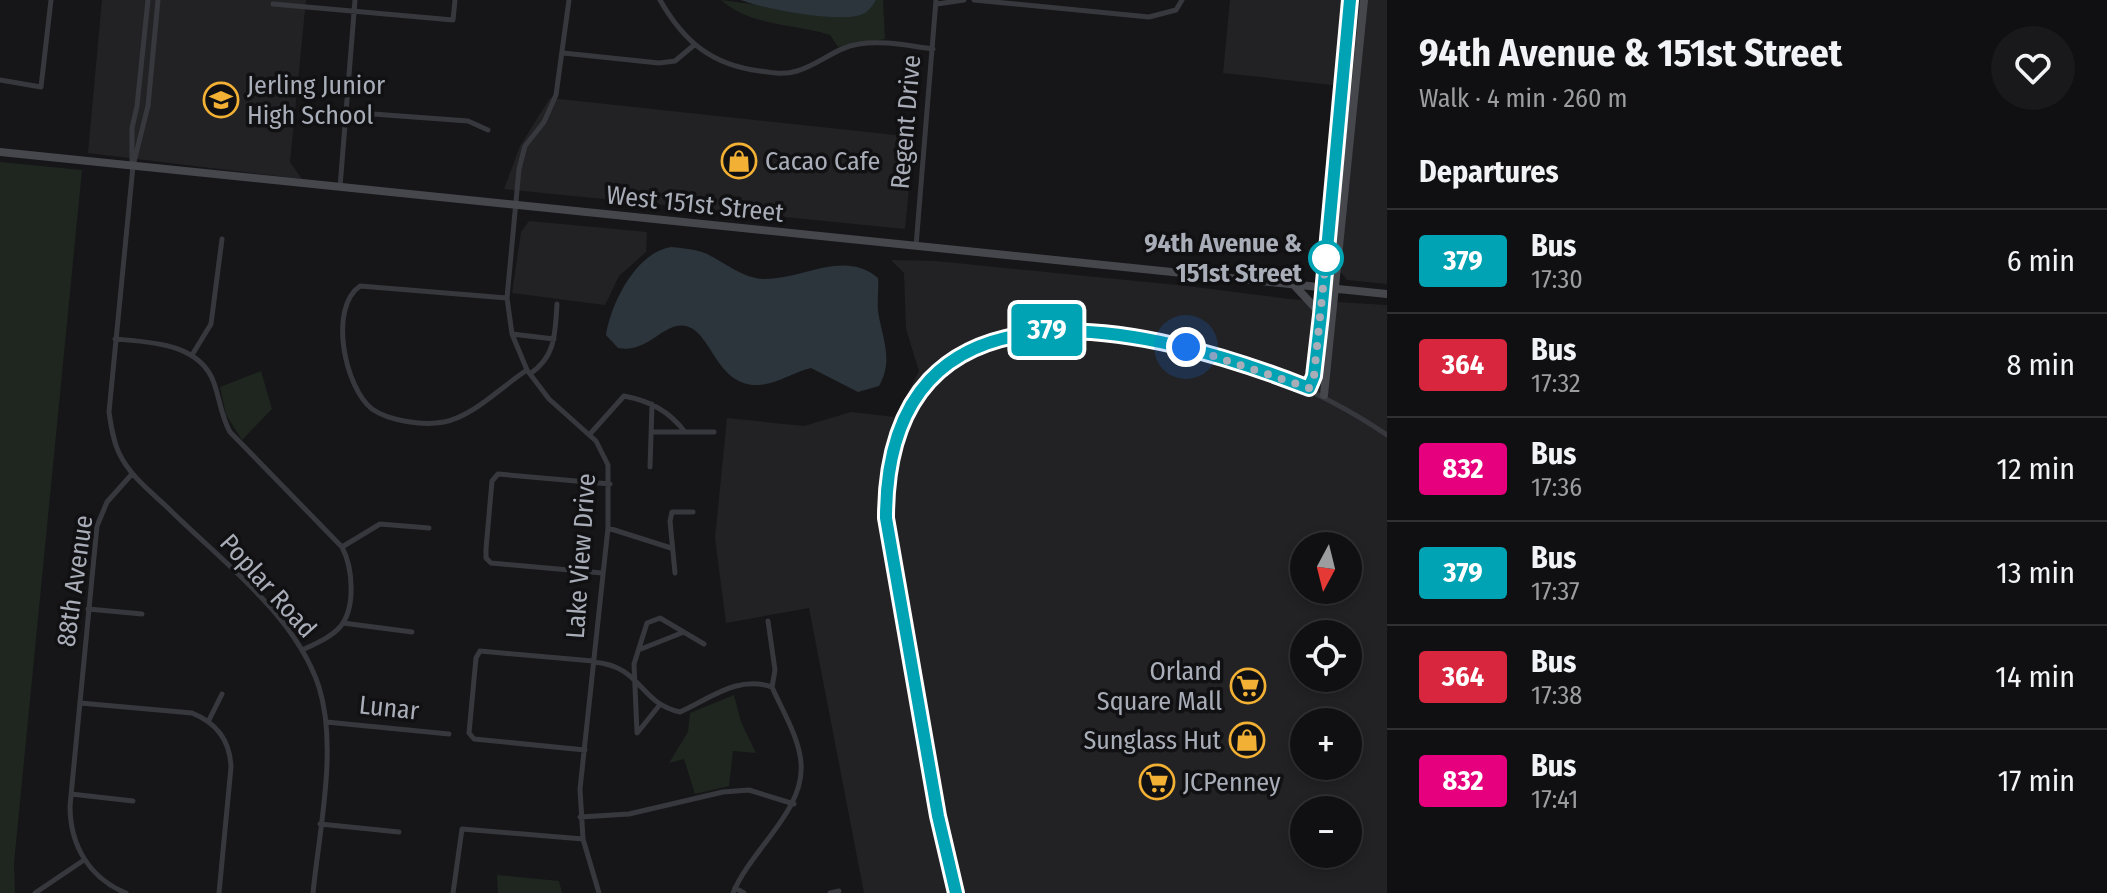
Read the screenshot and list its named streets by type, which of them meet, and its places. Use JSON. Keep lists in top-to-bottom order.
{
  "streets": {
    "street": [
      "Regent Drive",
      "West 151st Street",
      "Lake View Drive",
      "88th Avenue",
      "Poplar Road",
      "Lunar"
    ]
  },
  "crossings": [
    ["Regent Drive", "West 151st Street"],
    ["West 151st Street", "Lake View Drive"],
    ["88th Avenue", "Poplar Road"],
    ["Poplar Road", "Lunar"]
  ],
  "places": {
    "school or university": ["Jerling Junior High School"],
    "shop": ["Cacao Cafe", "Sunglass Hut"],
    "other": ["94th Avenue & 151st Street"],
    "supermarket": ["Orland Square Mall", "JCPenney"]
  },
  "lines": ["bus line 379"],
  "north": "bottom",
  "page": {
    "on_map": "379",
    "heading": [
      ["94th Avenue & 151st Street", "Walk · 4 min · 260 m"],
      "Departures"
    ],
    "list": [
      {
        "mark": "379",
        "name": "Bus",
        "note": "17:30",
        "value": "6 min"
      },
      {
        "mark": "364",
        "name": "Bus",
        "note": "17:32",
        "value": "8 min"
      },
      {
        "mark": "832",
        "name": "Bus",
        "note": "17:36",
        "value": "12 min"
      },
      {
        "mark": "379",
        "name": "Bus",
        "note": "17:37",
        "value": "13 min"
      },
      {
        "mark": "364",
        "name": "Bus",
        "note": "17:38",
        "value": "14 min"
      },
      {
        "mark": "832",
        "name": "Bus",
        "note": "17:41",
        "value": "17 min"
      }
    ],
    "map_buttons": ["+", "−"]
  }
}
